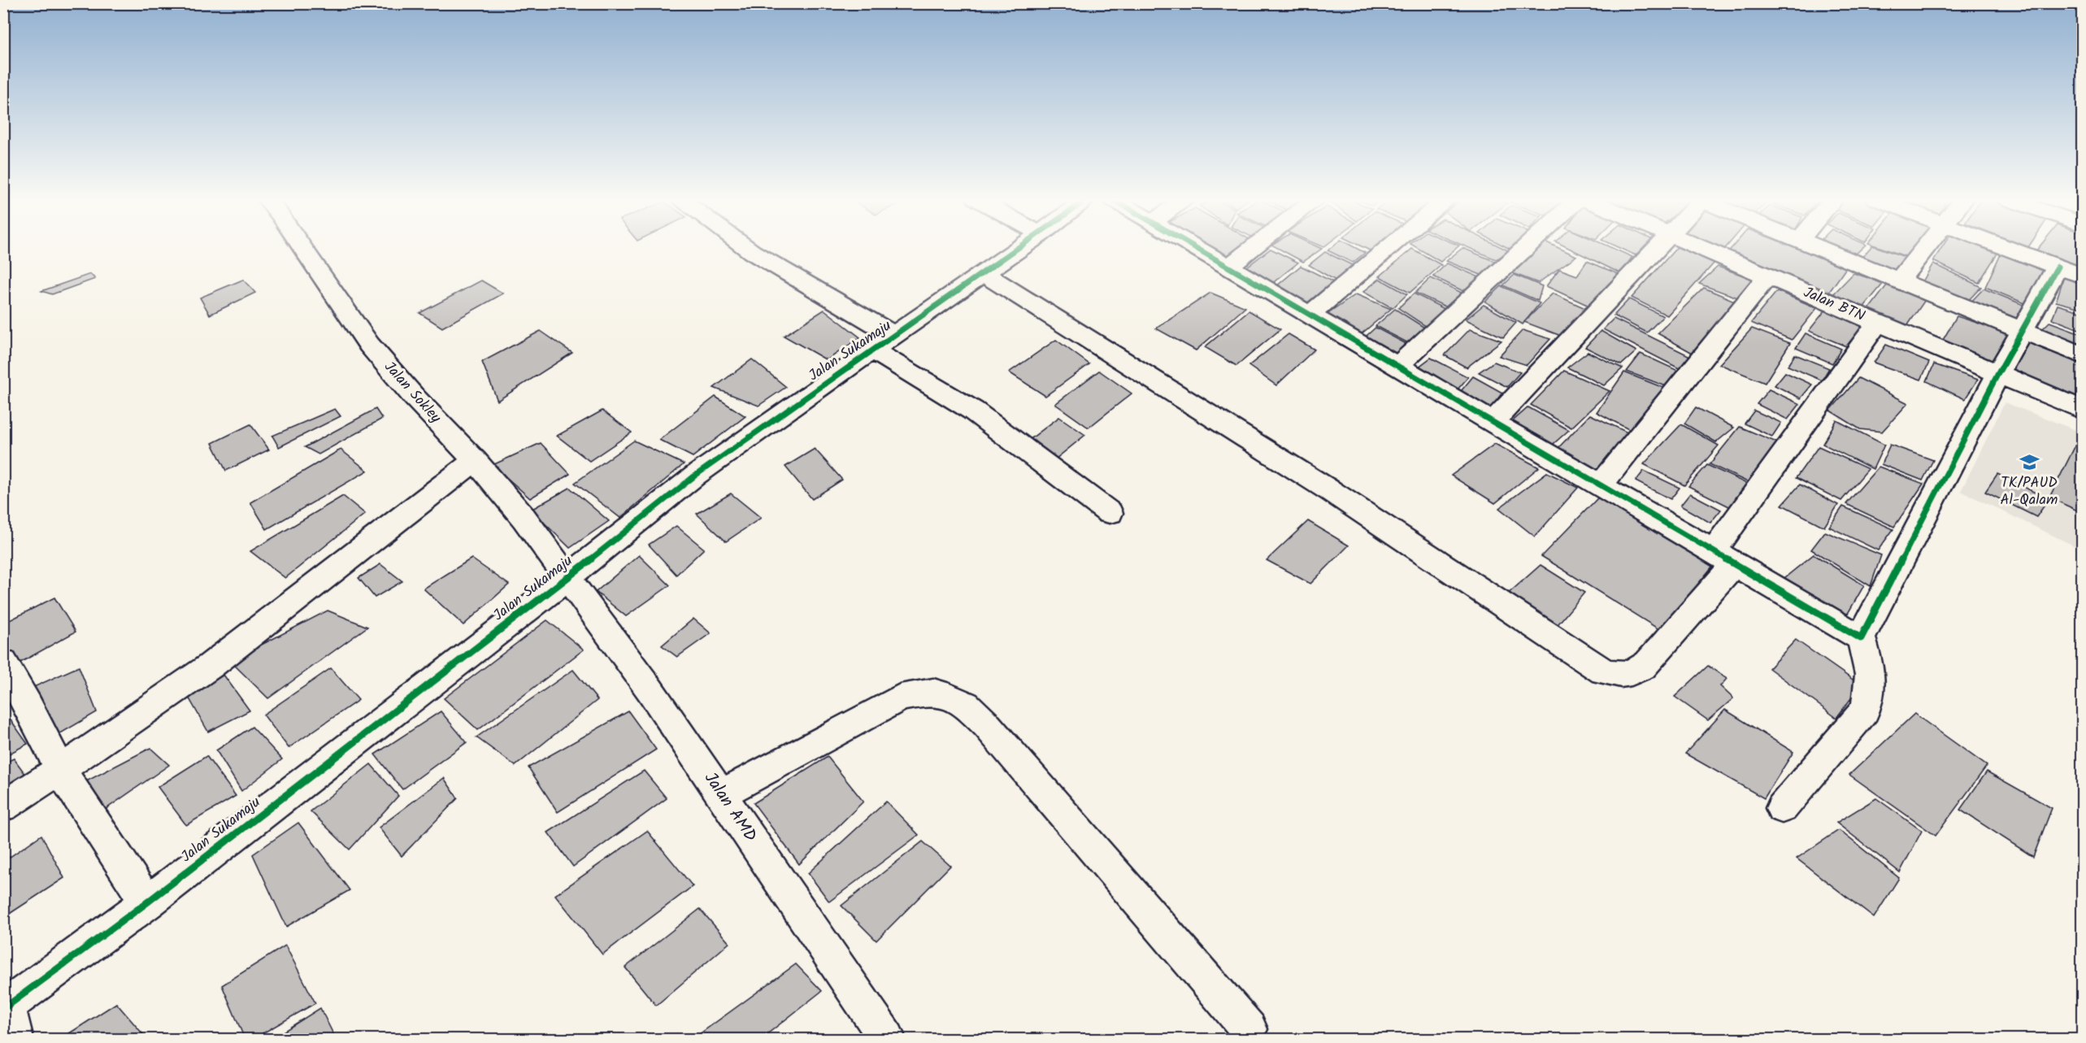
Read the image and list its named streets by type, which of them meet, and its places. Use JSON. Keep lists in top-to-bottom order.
{
  "streets": {
    "street": [
      "Jalan BTN",
      "Jalan Sukamaju",
      "Jalan Sokley",
      "Jalan AMD"
    ]
  },
  "crossings": [
    ["Jalan Sukamaju", "Jalan Sokley"],
    ["Jalan Sukamaju", "Jalan AMD"],
    ["Jalan Sokley", "Jalan AMD"]
  ],
  "places": {
    "school or university": ["TK/PAUD Al-Qalam"]
  }
}
